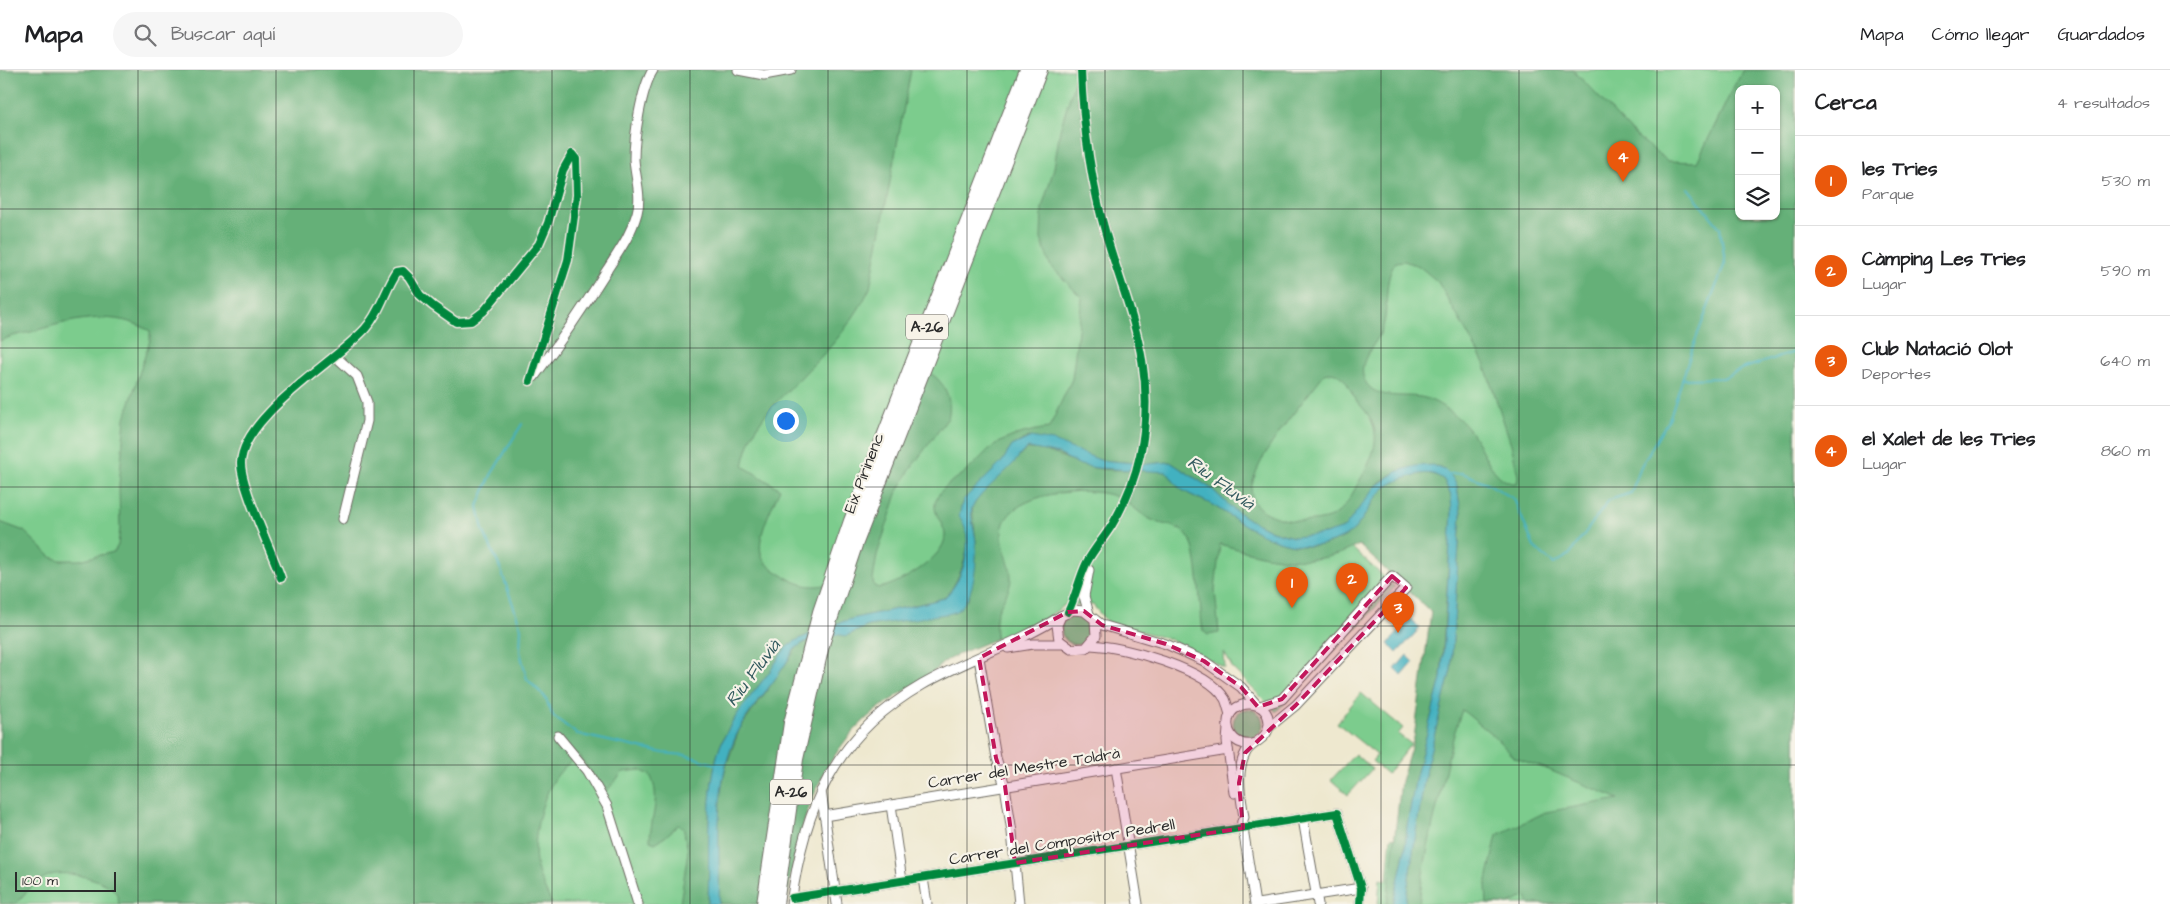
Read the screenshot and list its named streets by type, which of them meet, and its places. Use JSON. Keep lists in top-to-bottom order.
{
  "streets": {
    "highway": ["A-26", "Eix Pirinenc"],
    "street": ["Carrer del Mestre Toldrà", "Carrer del Compositor Pedrell"]
  },
  "water": ["Riu Fluvià"],
  "scale_bar": "100 m",
  "page": {
    "header": "Mapa",
    "search": "Buscar aquí",
    "nav": ["Mapa", "Cómo llegar", "Guardados"],
    "heading": ["Cerca", "4 resultados"],
    "map_buttons": ["+", "−"],
    "list": [
      {
        "mark": "1",
        "name": "les Tries",
        "note": "Parque",
        "value": "530 m"
      },
      {
        "mark": "2",
        "name": "Càmping Les Tries",
        "note": "Lugar",
        "value": "590 m"
      },
      {
        "mark": "3",
        "name": "Club Natació Olot",
        "note": "Deportes",
        "value": "640 m"
      },
      {
        "mark": "4",
        "name": "el Xalet de les Tries",
        "note": "Lugar",
        "value": "860 m"
      }
    ],
    "pins": [
      "4",
      "2",
      "1",
      "3"
    ],
    "scale": "100 m"
  }
}
